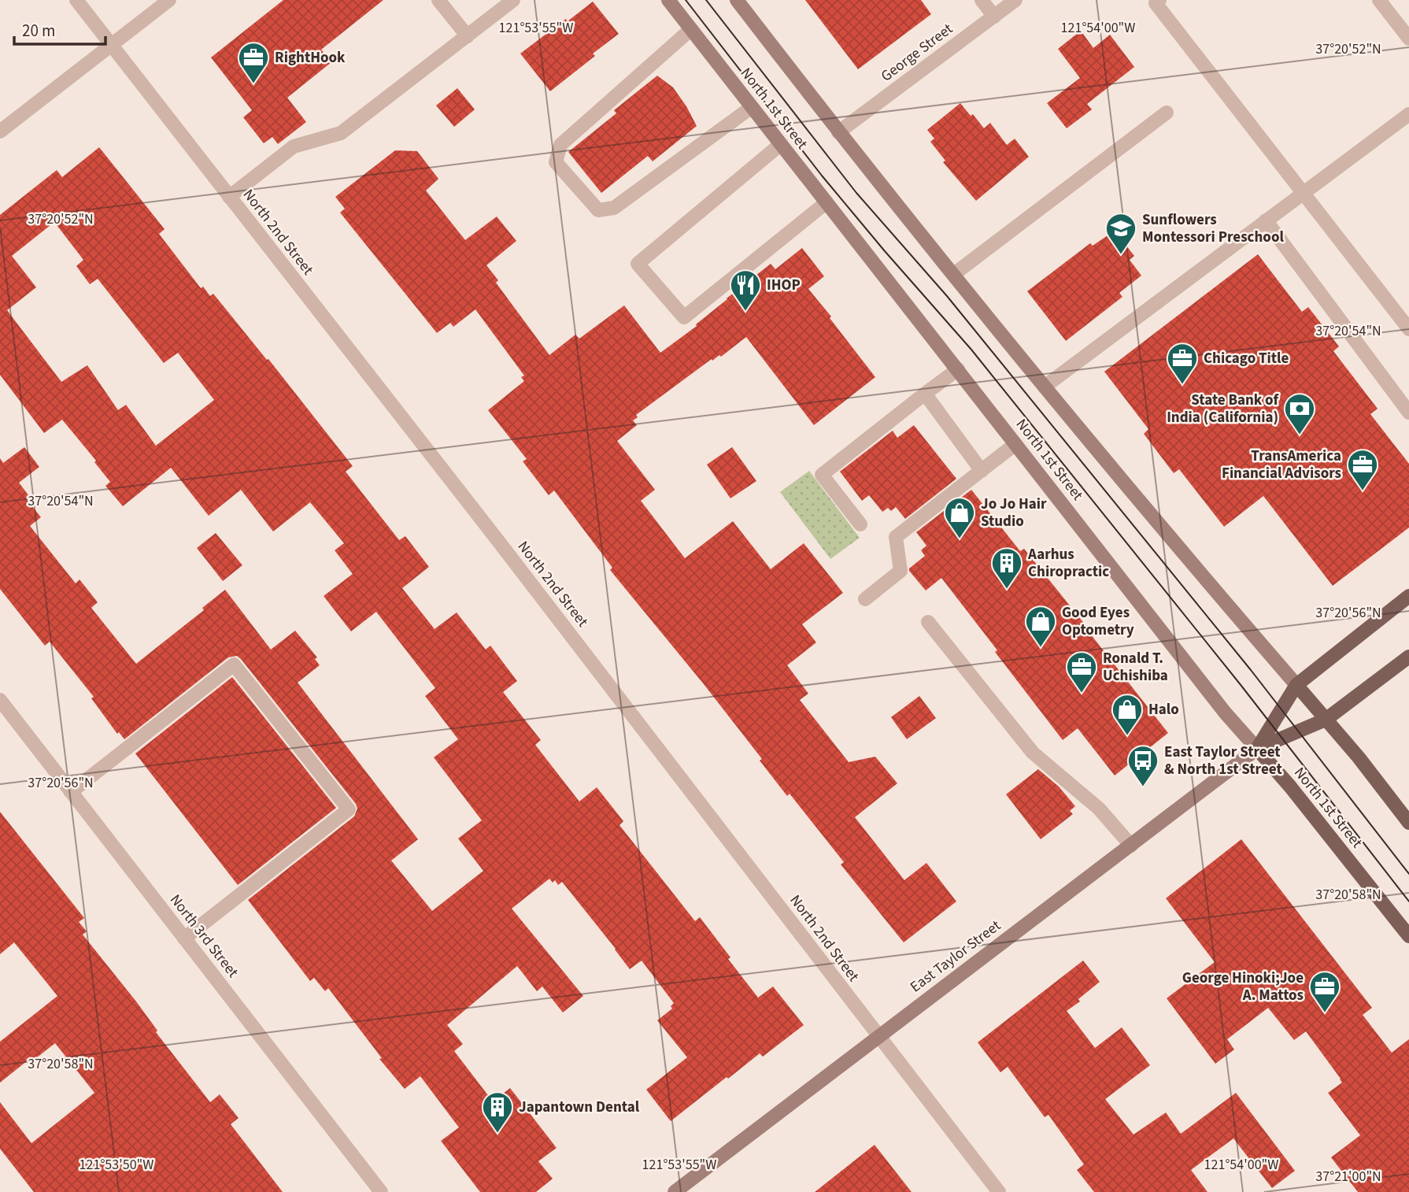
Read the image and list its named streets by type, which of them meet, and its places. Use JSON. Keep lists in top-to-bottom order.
{
  "streets": {
    "main road": ["North 1st Street", "East Taylor Street"],
    "street": ["George Street", "North 2nd Street", "North 3rd Street"]
  },
  "crossings": [
    ["North 1st Street", "East Taylor Street"],
    ["North 2nd Street", "East Taylor Street"]
  ],
  "places": {
    "office": [
      "RightHook",
      "Chicago Title",
      "TransAmerica Financial Advisors",
      "Ronald T. Uchishiba",
      "George Hinoki;Joe A. Mattos"
    ],
    "school or university": ["Sunflowers Montessori Preschool"],
    "restaurant": ["IHOP"],
    "bank": ["State Bank of India (California)"],
    "shop": ["Jo Jo Hair Studio", "Good Eyes Optometry", "Halo"],
    "building": ["Aarhus Chiropractic", "Japantown Dental"],
    "bus stop": ["East Taylor Street & North 1st Street"]
  },
  "scale_bar": "20 m",
  "coordinates": [
    "121°53'55\"W",
    "121°54'00\"W",
    "37°20'52\"N",
    "37°20'54\"N",
    "37°20'56\"N",
    "37°20'58\"N",
    "121°53'50\"W",
    "37°21'00\"N"
  ]
}
